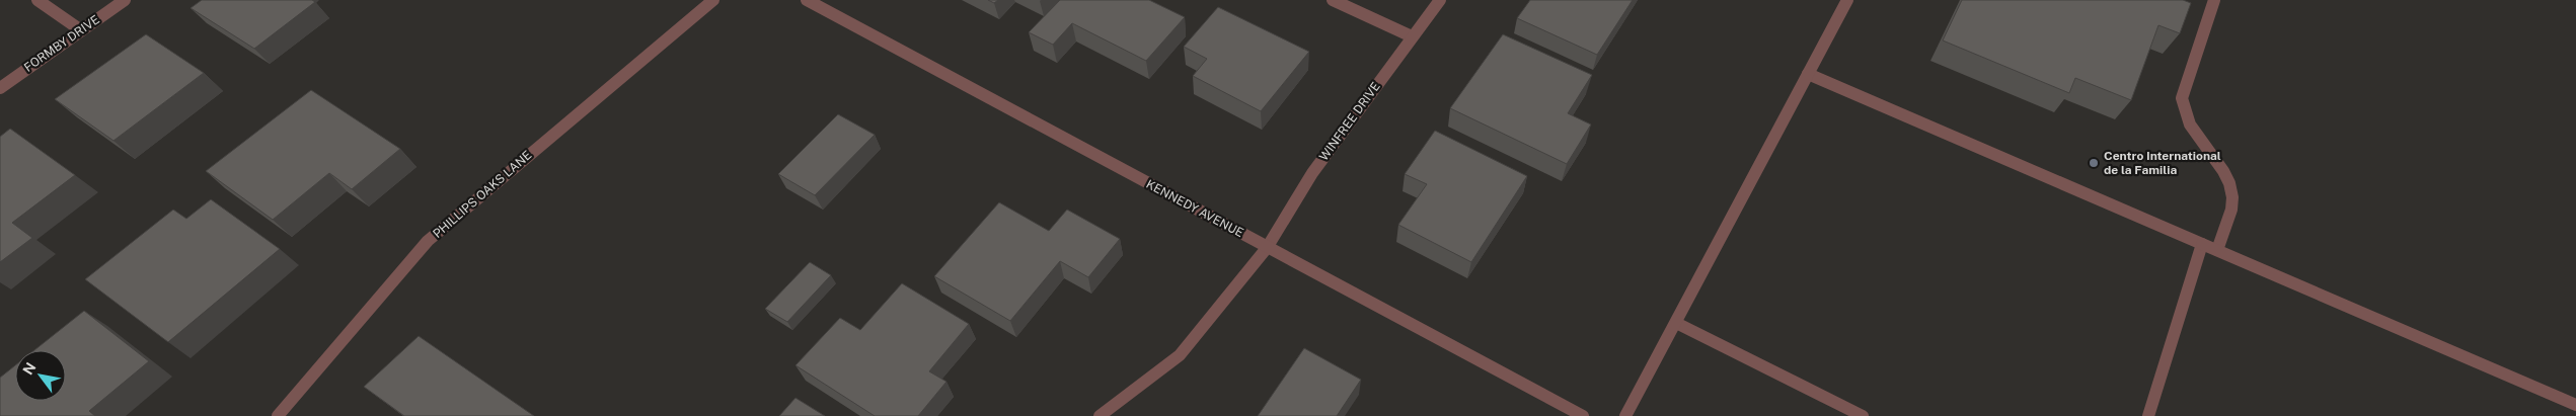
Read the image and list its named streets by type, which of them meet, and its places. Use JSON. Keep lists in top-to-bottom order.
{
  "streets": {
    "street": [
      "FORMBY DRIVE",
      "WINFREE DRIVE",
      "PHILLIPS OAKS LANE",
      "KENNEDY AVENUE"
    ]
  },
  "crossings": [
    ["WINFREE DRIVE", "KENNEDY AVENUE"]
  ],
  "places": ["Centro International de la Familia"],
  "north": "top left"
}
